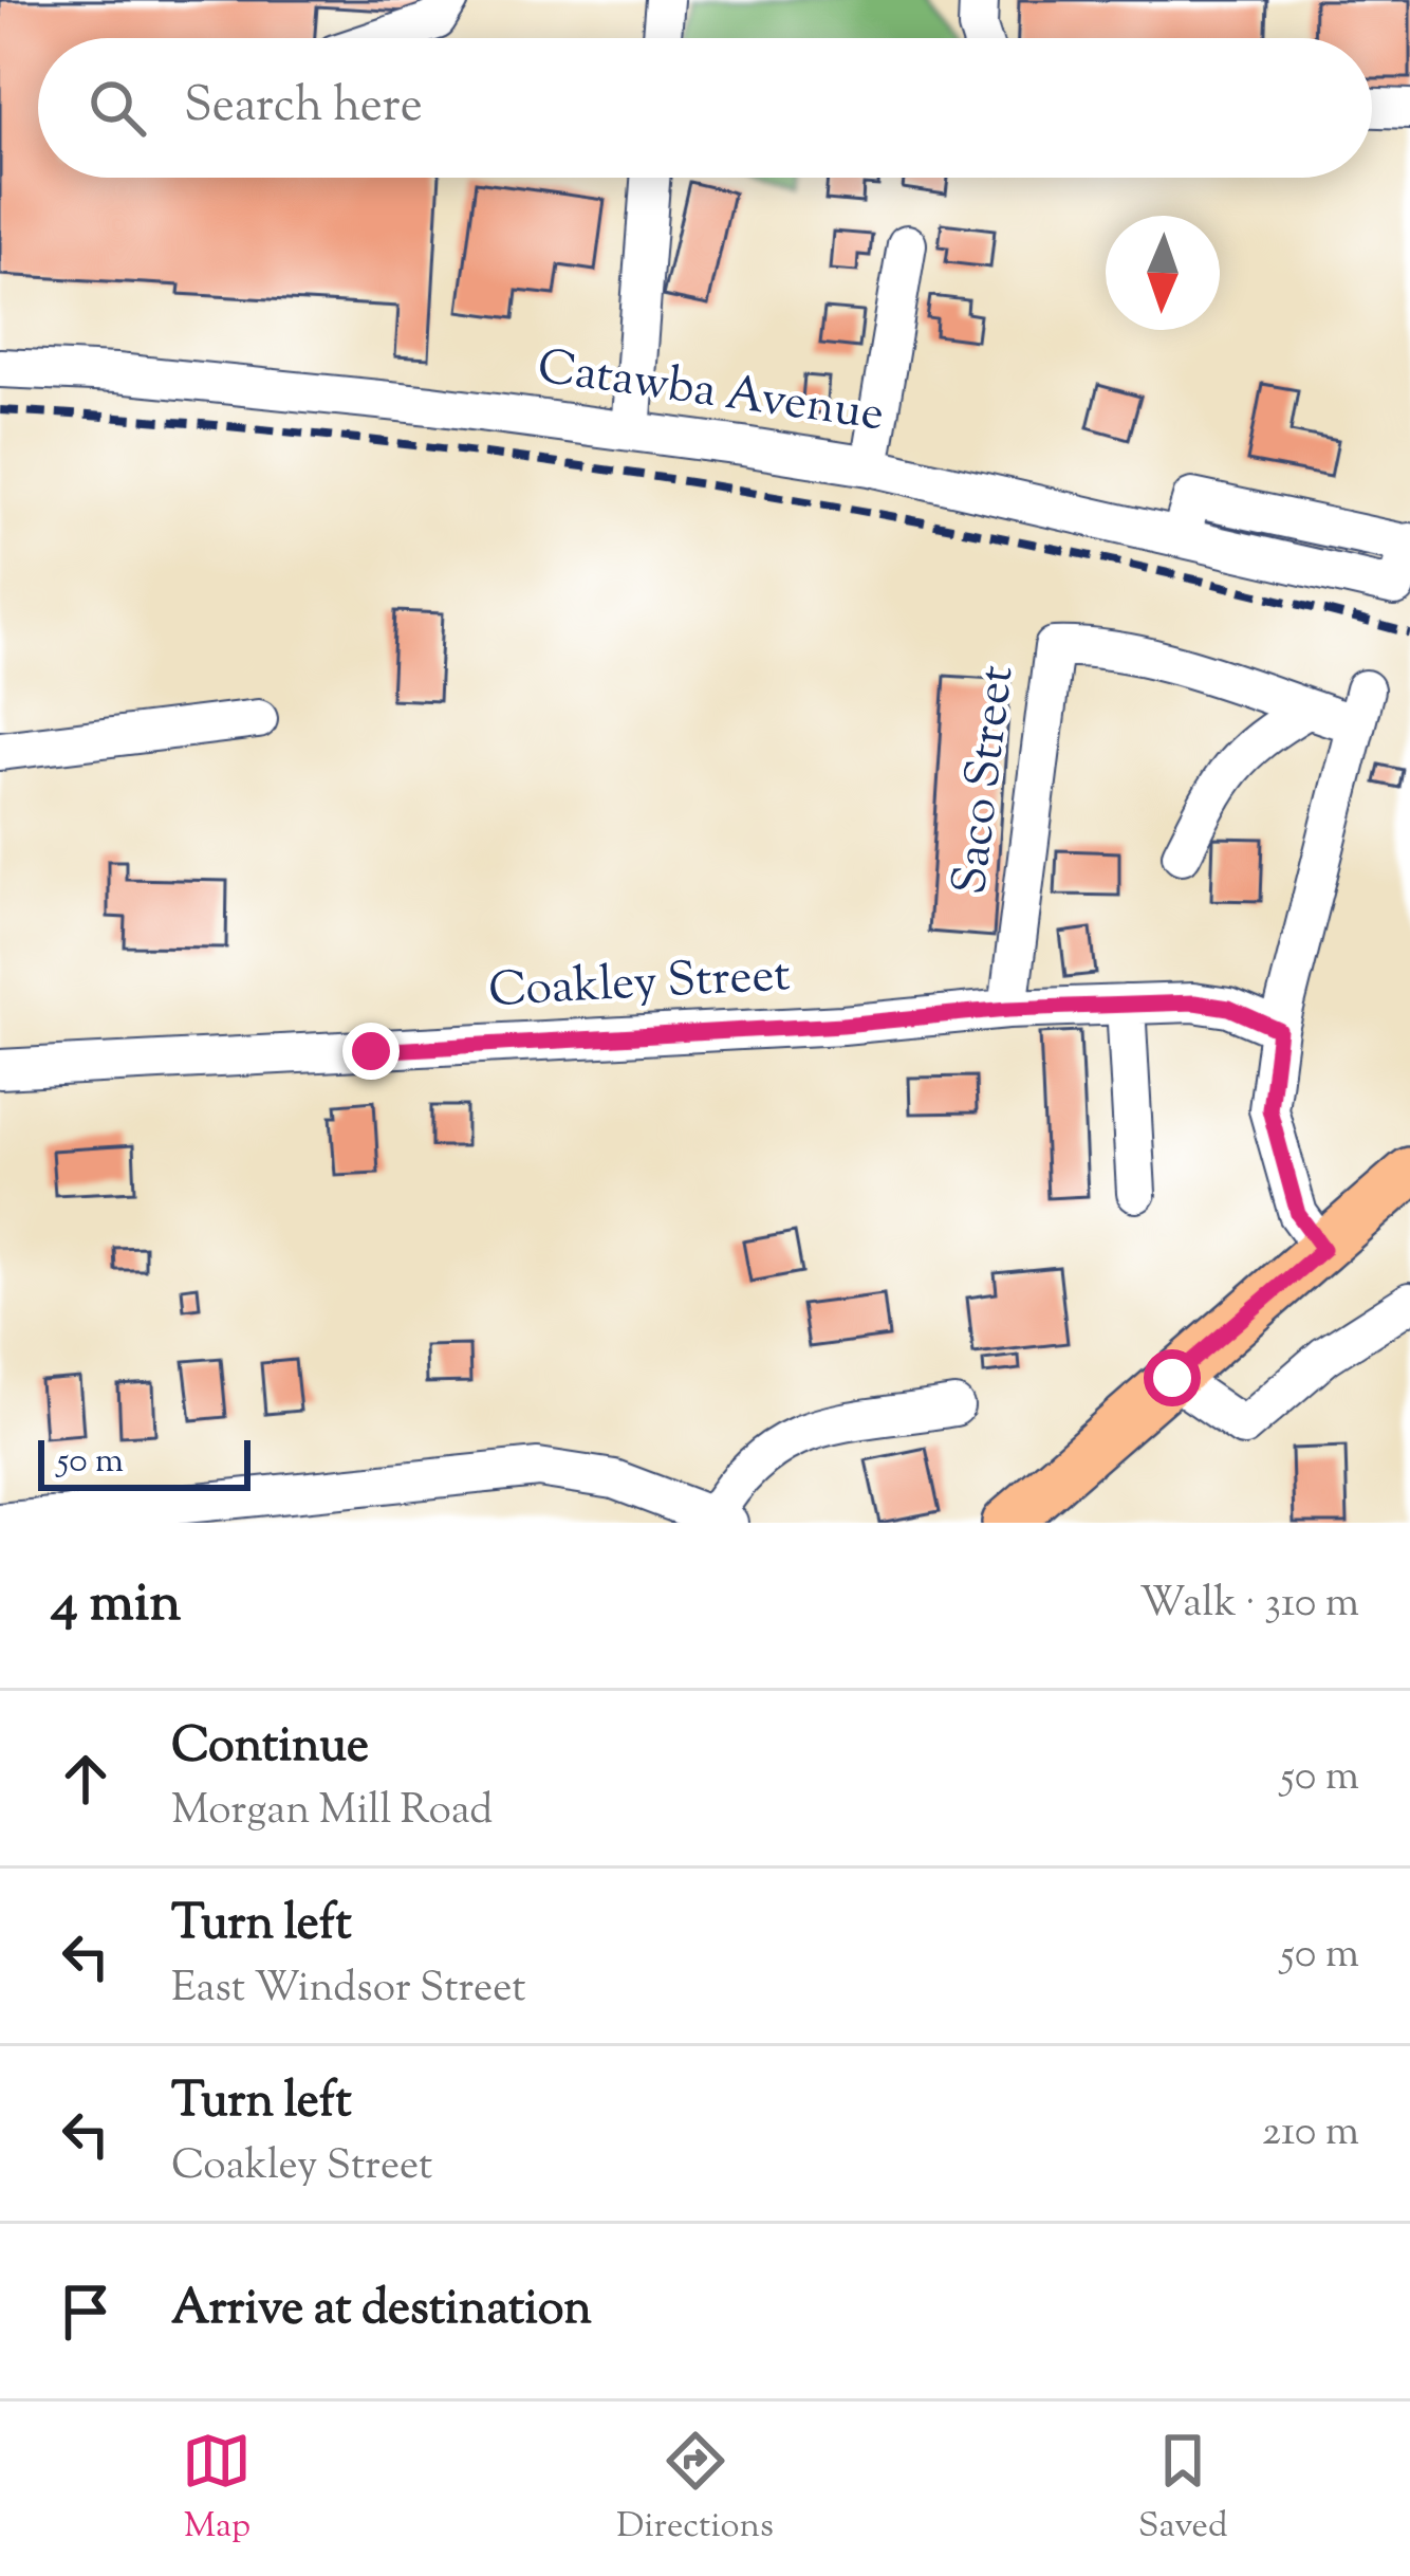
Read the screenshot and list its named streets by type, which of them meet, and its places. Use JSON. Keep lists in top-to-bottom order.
{
  "streets": {
    "street": ["Catawba Avenue", "Saco Street", "Coakley Street"]
  },
  "crossings": [
    ["Saco Street", "Coakley Street"]
  ],
  "scale_bar": "50 m",
  "north": "bottom",
  "page": {
    "search": "Search here",
    "scale": "50 m",
    "heading": ["4 min", "Walk · 310 m"],
    "list": [
      ["Continue", "Morgan Mill Road", "50 m"],
      ["Turn left", "East Windsor Street", "50 m"],
      ["Turn left", "Coakley Street", "210 m"],
      "Arrive at destination"
    ],
    "nav": ["Map", "Directions", "Saved"]
  }
}
